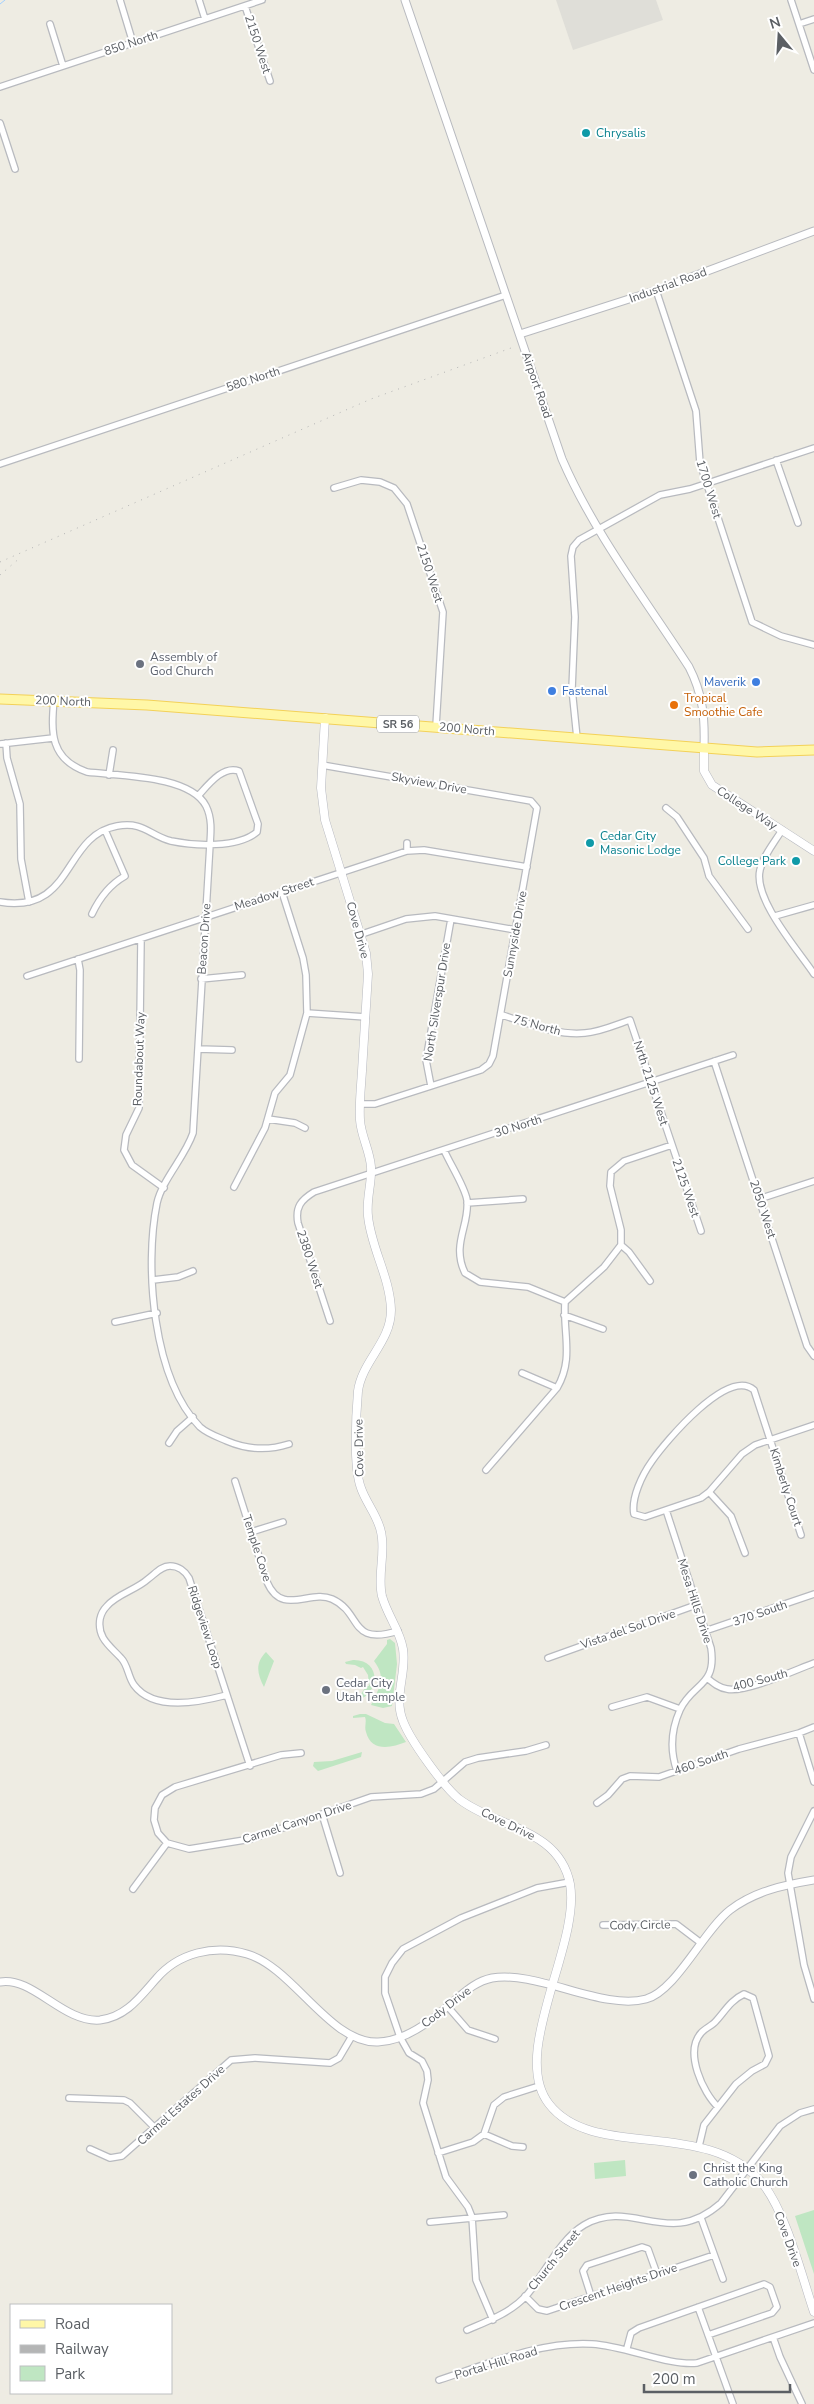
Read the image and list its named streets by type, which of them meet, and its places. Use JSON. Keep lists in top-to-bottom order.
{
  "streets": {
    "main road": [
      "200 North",
      "SR 56",
      "College Way",
      "Cove Drive"
    ],
    "street": [
      "850 North",
      "2150 West",
      "Industrial Road",
      "580 North",
      "Airport Road",
      "1700 West",
      "Skyview Drive",
      "Meadow Street",
      "Sunnyside Drive",
      "Beacon Drive",
      "North Silverspur Drive",
      "75 North",
      "Roundabout Way",
      "Nrth 2125 West",
      "30 North",
      "2125 West",
      "2050 West",
      "2380 West",
      "Kimberly Court",
      "Temple Cove",
      "Mesa Hills Drive",
      "370 South",
      "Ridgeview Loop",
      "Vista del Sol Drive",
      "400 South",
      "460 South",
      "Carmel Canyon Drive",
      "Cody Circle",
      "Cody Drive",
      "Carmel Estates Drive",
      "Church Street",
      "Crescent Heights Drive",
      "Portal Hill Road"
    ]
  },
  "crossings": [
    ["850 North", "2150 West"],
    ["2150 West", "200 North"],
    ["Industrial Road", "Airport Road"],
    ["Industrial Road", "1700 West"],
    ["580 North", "Airport Road"],
    ["Airport Road", "200 North"],
    ["Airport Road", "College Way"],
    ["200 North", "College Way"],
    ["200 North", "Cove Drive"],
    ["Skyview Drive", "Cove Drive"],
    ["Skyview Drive", "Sunnyside Drive"],
    ["Meadow Street", "Cove Drive"],
    ["Meadow Street", "Sunnyside Drive"],
    ["Meadow Street", "Beacon Drive"],
    ["Meadow Street", "Roundabout Way"],
    ["Cove Drive", "30 North"],
    ["Cove Drive", "Temple Cove"],
    ["Cove Drive", "Carmel Canyon Drive"],
    ["Cove Drive", "Cody Drive"],
    ["Cove Drive", "Church Street"],
    ["Sunnyside Drive", "North Silverspur Drive"],
    ["Sunnyside Drive", "75 North"],
    ["Beacon Drive", "Roundabout Way"],
    ["75 North", "Nrth 2125 West"],
    ["Nrth 2125 West", "30 North"],
    ["Nrth 2125 West", "2125 West"],
    ["30 North", "2050 West"],
    ["30 North", "2380 West"],
    ["Kimberly Court", "Mesa Hills Drive"],
    ["Mesa Hills Drive", "370 South"],
    ["Mesa Hills Drive", "Vista del Sol Drive"],
    ["Mesa Hills Drive", "400 South"],
    ["Cody Circle", "Cody Drive"],
    ["Cody Drive", "Carmel Estates Drive"],
    ["Church Street", "Crescent Heights Drive"]
  ],
  "places": [
    "Chrysalis",
    "Assembly of God Church",
    "Maverik",
    "Fastenal",
    "Tropical Smoothie Cafe",
    "Cedar City Masonic Lodge",
    "College Park",
    "Cedar City Utah Temple",
    "Christ the King Catholic Church"
  ],
  "legend": ["Road", "Railway", "Park"],
  "scale_bar": "200 m",
  "north": "top"
}
